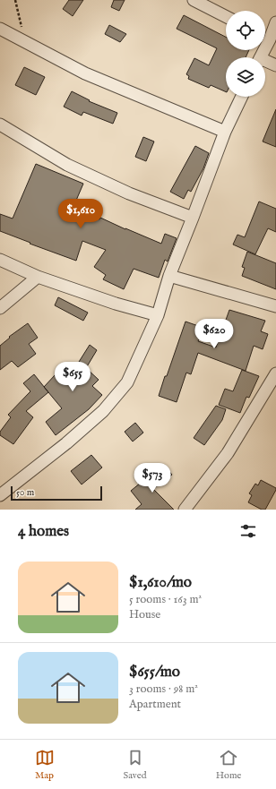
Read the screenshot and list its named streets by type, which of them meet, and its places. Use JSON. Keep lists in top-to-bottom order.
{
  "scale_bar": "50 m",
  "page": {
    "price": [
      "$1,610",
      "$620",
      "$655",
      "$573"
    ],
    "scale": "50 m",
    "heading": "4 homes",
    "list": [
      {
        "name": "$1,610/mo",
        "note": "5 rooms · 163 m² · House"
      },
      {
        "name": "$655/mo",
        "note": "3 rooms · 98 m² · Apartment"
      }
    ],
    "tabs": ["Map", "Saved", "Home"]
  }
}
